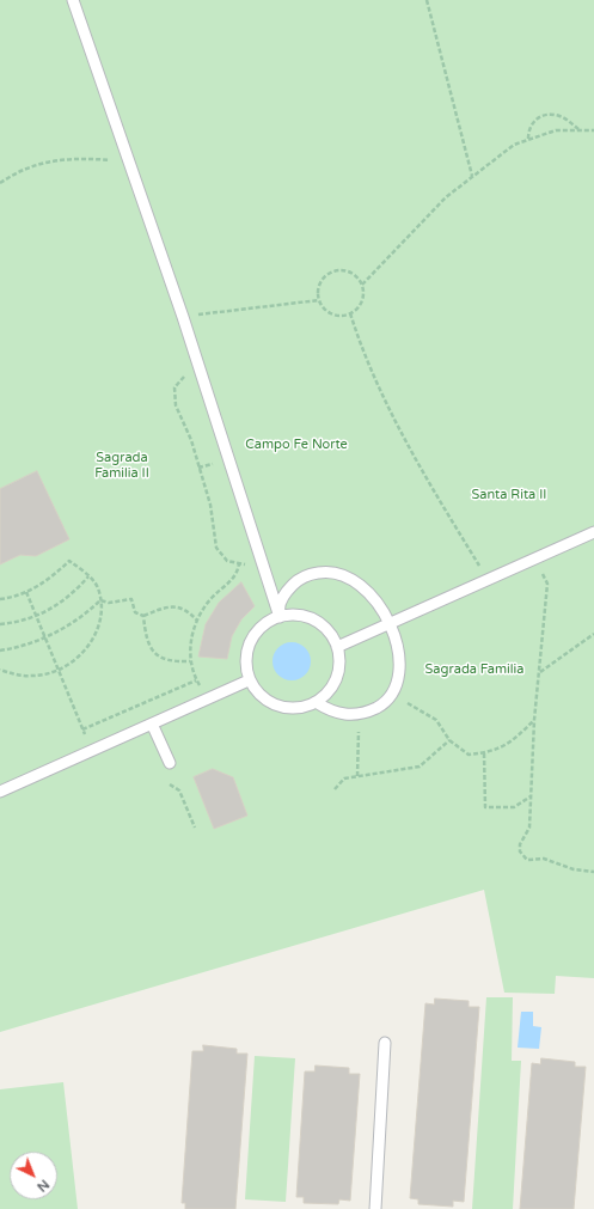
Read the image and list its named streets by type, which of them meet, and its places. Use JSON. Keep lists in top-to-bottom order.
{
  "parks": [
    "Campo Fe Norte",
    "Sagrada Familia II",
    "Santa Rita II",
    "Sagrada Familia"
  ],
  "north": "bottom right"
}
